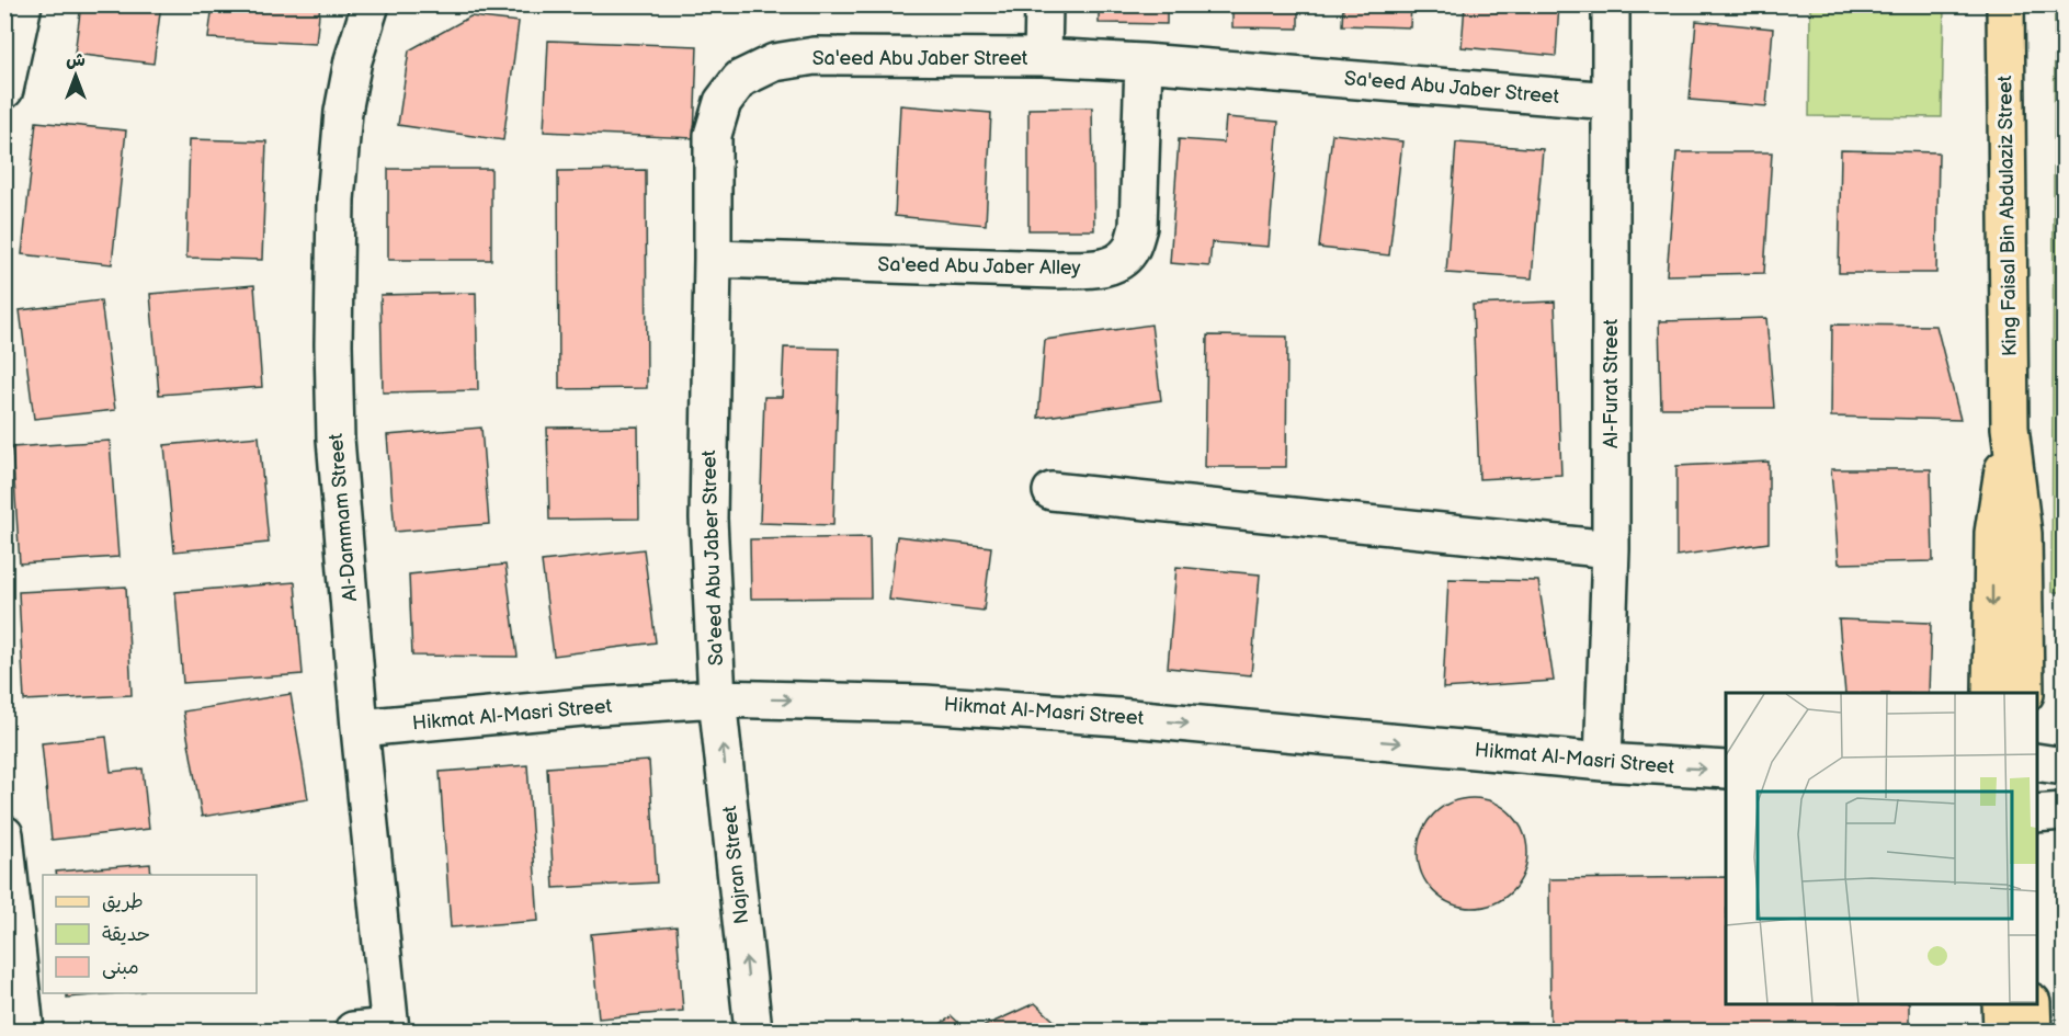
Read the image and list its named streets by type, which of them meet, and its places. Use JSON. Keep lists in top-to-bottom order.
{
  "streets": {
    "main road": ["King Faisal Bin Abdulaziz Street"],
    "street": [
      "Sa'eed Abu Jaber Street",
      "Sa'eed Abu Jaber Alley",
      "Al-Furat Street",
      "Al-Dammam Street",
      "Hikmat Al-Masri Street",
      "Najran Street"
    ]
  },
  "crossings": [
    ["Sa'eed Abu Jaber Street", "Sa'eed Abu Jaber Alley"],
    ["Sa'eed Abu Jaber Street", "Al-Furat Street"],
    ["Sa'eed Abu Jaber Street", "Hikmat Al-Masri Street"],
    ["Sa'eed Abu Jaber Street", "Najran Street"],
    ["Al-Furat Street", "Hikmat Al-Masri Street"],
    ["Al-Dammam Street", "Hikmat Al-Masri Street"],
    ["Hikmat Al-Masri Street", "Najran Street"]
  ],
  "one_way": ["Najran Street"],
  "legend": ["طريق", "حديقة", "مبنى"],
  "north": "top"
}
